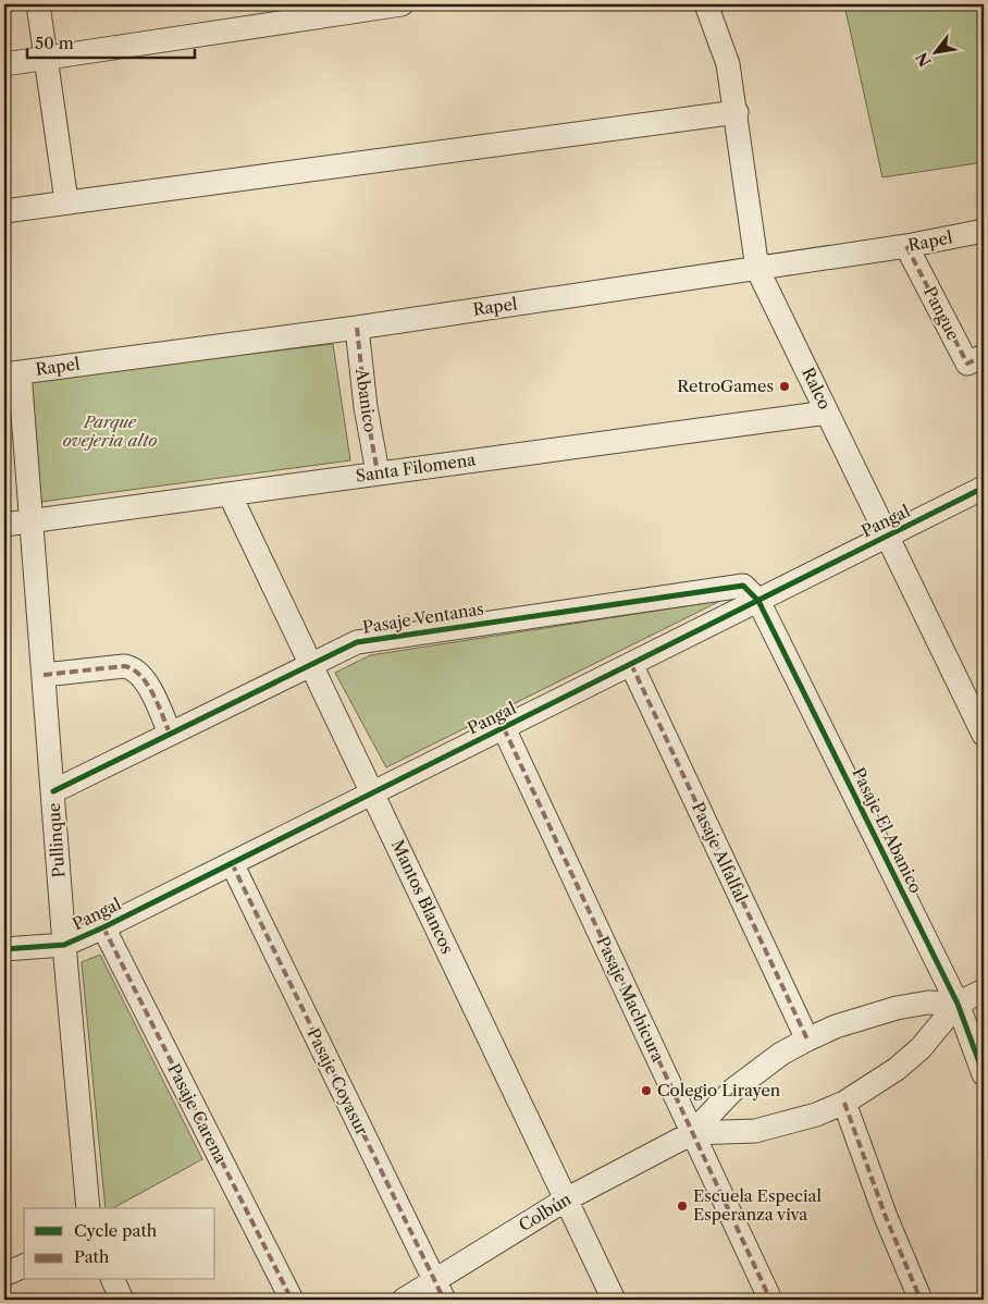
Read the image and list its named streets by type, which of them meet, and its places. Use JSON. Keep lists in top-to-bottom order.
{
  "streets": {
    "street": [
      "Rapel",
      "Pangue",
      "Ralco",
      "Abanico",
      "Santa Filomena",
      "Pangal",
      "Pasaje Ventanas",
      "Pasaje El Abanico",
      "Pullinque",
      "Pasaje Alfalfal",
      "Mantos Blancos",
      "Pasaje Machicura",
      "Pasaje Coyasur",
      "Pasaje Carena",
      "Colbún"
    ]
  },
  "crossings": [
    ["Rapel", "Pangue"],
    ["Rapel", "Ralco"],
    ["Rapel", "Abanico"],
    ["Rapel", "Pullinque"],
    ["Ralco", "Santa Filomena"],
    ["Ralco", "Pangal"],
    ["Abanico", "Santa Filomena"],
    ["Santa Filomena", "Pullinque"],
    ["Santa Filomena", "Mantos Blancos"],
    ["Pangal", "Pasaje Ventanas"],
    ["Pangal", "Pasaje El Abanico"],
    ["Pangal", "Pullinque"],
    ["Pangal", "Pasaje Alfalfal"],
    ["Pangal", "Mantos Blancos"],
    ["Pangal", "Pasaje Machicura"],
    ["Pangal", "Pasaje Coyasur"],
    ["Pangal", "Pasaje Carena"],
    ["Pasaje Ventanas", "Pasaje El Abanico"],
    ["Pasaje Ventanas", "Pullinque"],
    ["Pasaje Ventanas", "Mantos Blancos"],
    ["Pasaje El Abanico", "Colbún"],
    ["Pasaje Alfalfal", "Colbún"],
    ["Mantos Blancos", "Colbún"],
    ["Pasaje Machicura", "Colbún"],
    ["Pasaje Coyasur", "Colbún"]
  ],
  "parks": ["Parque ovejeria alto"],
  "places": ["RetroGames", "Colegio Lirayen", "Escuela Especial Esperanza viva"],
  "legend": ["Cycle path", "Path"],
  "scale_bar": "50 m",
  "north": "bottom left"
}
